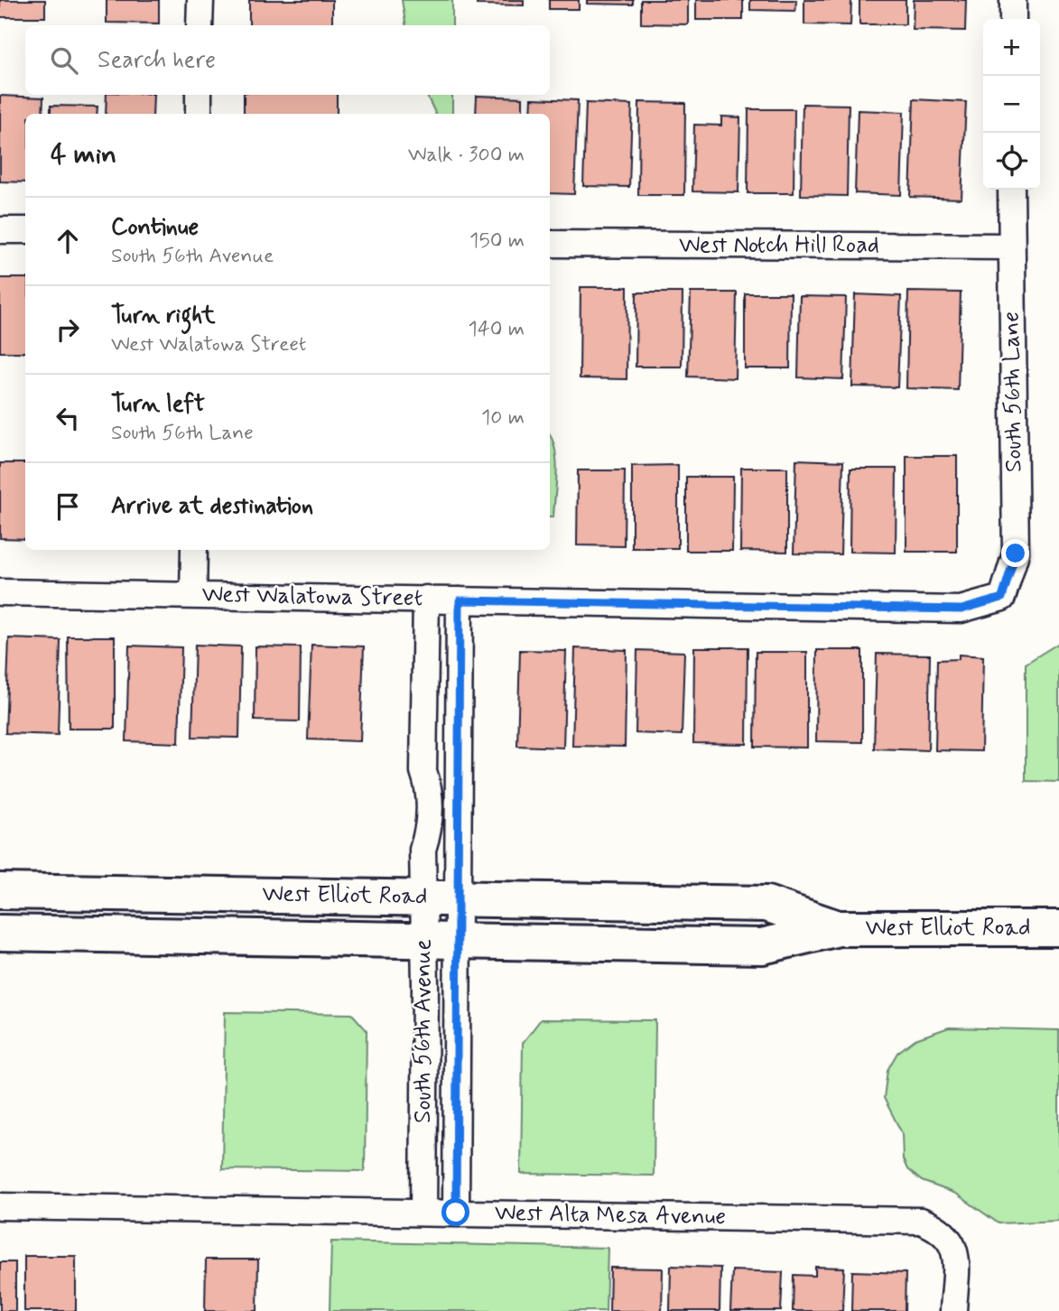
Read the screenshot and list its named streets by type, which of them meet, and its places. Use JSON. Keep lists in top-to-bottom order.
{
  "streets": {
    "main road": ["West Elliot Road"],
    "street": [
      "West Notch Hill Road",
      "South 56th Lane",
      "West Walatowa Street",
      "South 56th Avenue",
      "West Alta Mesa Avenue"
    ]
  },
  "crossings": [
    ["West Notch Hill Road", "South 56th Lane"],
    ["South 56th Lane", "West Walatowa Street"],
    ["West Walatowa Street", "South 56th Avenue"],
    ["West Elliot Road", "South 56th Avenue"],
    ["South 56th Avenue", "West Alta Mesa Avenue"]
  ],
  "page": {
    "map_buttons": ["+", "−"],
    "search": "Search here",
    "heading": ["4 min", "Walk · 300 m"],
    "list": [
      ["Continue", "South 56th Avenue", "150 m"],
      ["Turn right", "West Walatowa Street", "140 m"],
      ["Turn left", "South 56th Lane", "10 m"],
      "Arrive at destination"
    ]
  }
}
